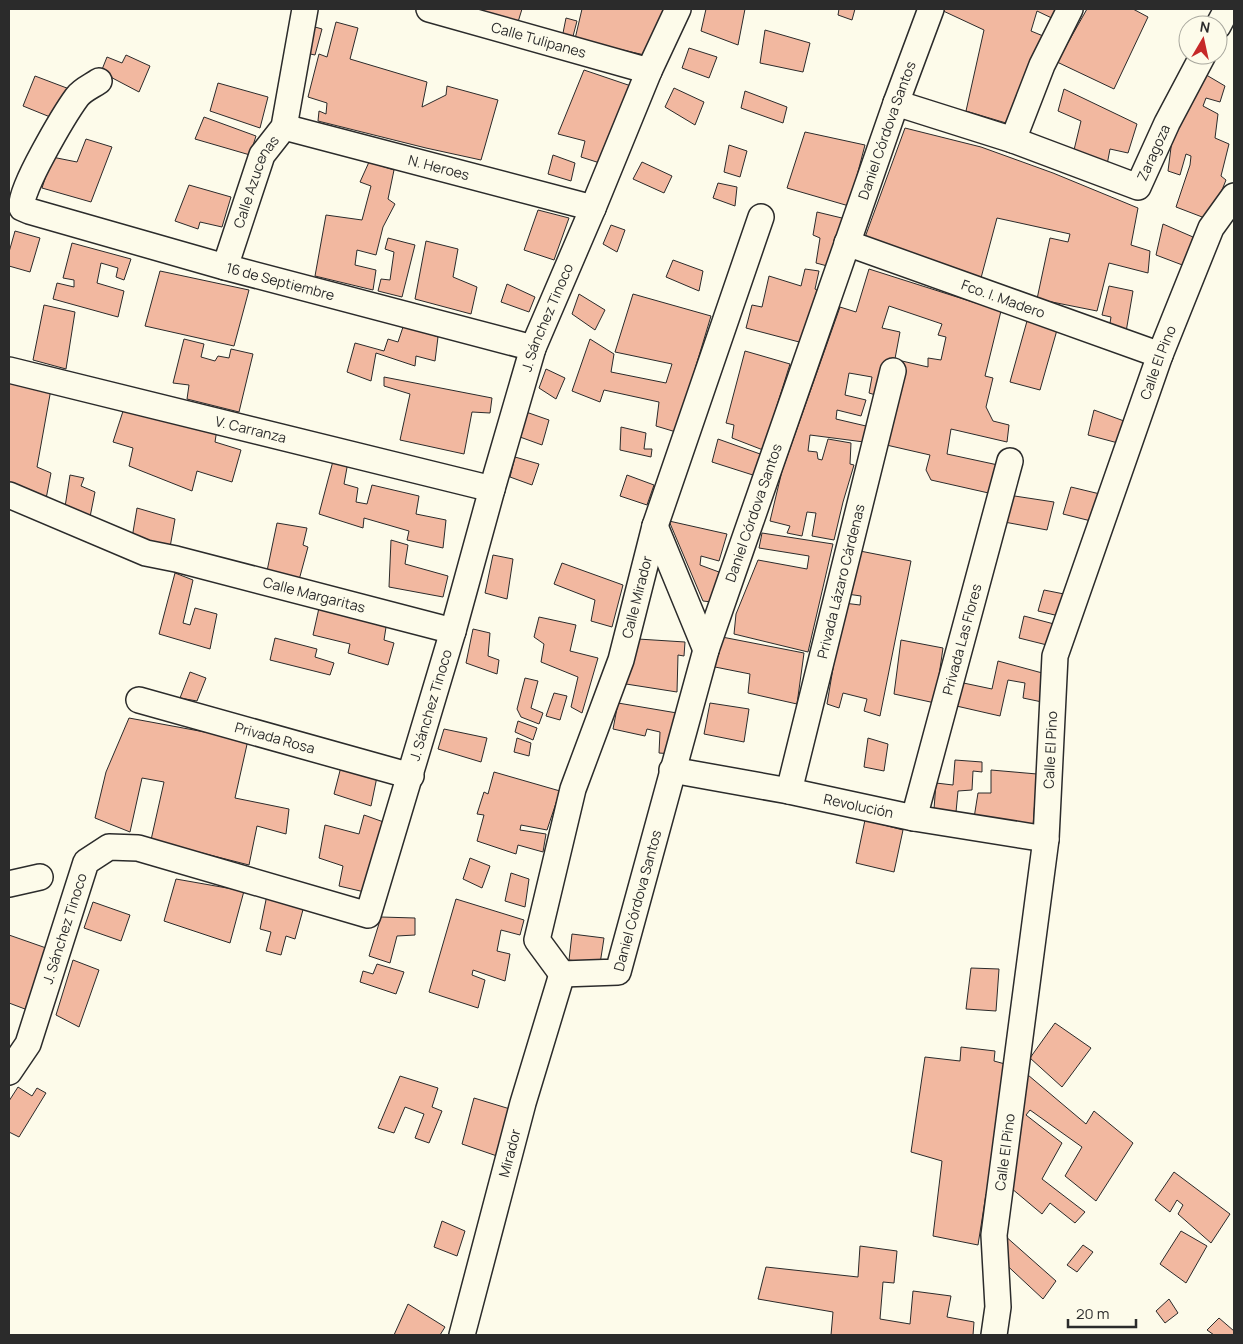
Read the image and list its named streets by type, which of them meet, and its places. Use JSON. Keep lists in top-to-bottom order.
{
  "streets": {
    "street": [
      "Calle Tulipanes",
      "Daniel Córdova Santos",
      "Zaragoza",
      "N. Heroes",
      "Calle Azucenas",
      "16 de Septiembre",
      "Fco. I. Madero",
      "J. Sánchez Tinoco",
      "Calle El Pino",
      "V. Carranza",
      "Privada Lázaro Cárdenas",
      "Calle Margaritas",
      "Calle Mirador",
      "Privada Las Flores",
      "Privada Rosa",
      "Revolución",
      "Mirador"
    ]
  },
  "crossings": [
    ["Calle Tulipanes", "J. Sánchez Tinoco"],
    ["Daniel Córdova Santos", "Zaragoza"],
    ["Daniel Córdova Santos", "Fco. I. Madero"],
    ["Daniel Córdova Santos", "Calle Mirador"],
    ["Daniel Córdova Santos", "Revolución"],
    ["Daniel Córdova Santos", "Mirador"],
    ["N. Heroes", "Calle Azucenas"],
    ["N. Heroes", "J. Sánchez Tinoco"],
    ["Calle Azucenas", "16 de Septiembre"],
    ["16 de Septiembre", "J. Sánchez Tinoco"],
    ["Fco. I. Madero", "Calle El Pino"],
    ["J. Sánchez Tinoco", "V. Carranza"],
    ["J. Sánchez Tinoco", "Calle Margaritas"],
    ["J. Sánchez Tinoco", "Privada Rosa"],
    ["Calle El Pino", "Revolución"],
    ["Privada Lázaro Cárdenas", "Revolución"],
    ["Calle Mirador", "Mirador"],
    ["Privada Las Flores", "Revolución"]
  ],
  "scale_bar": "20 m",
  "north": "top"
}
